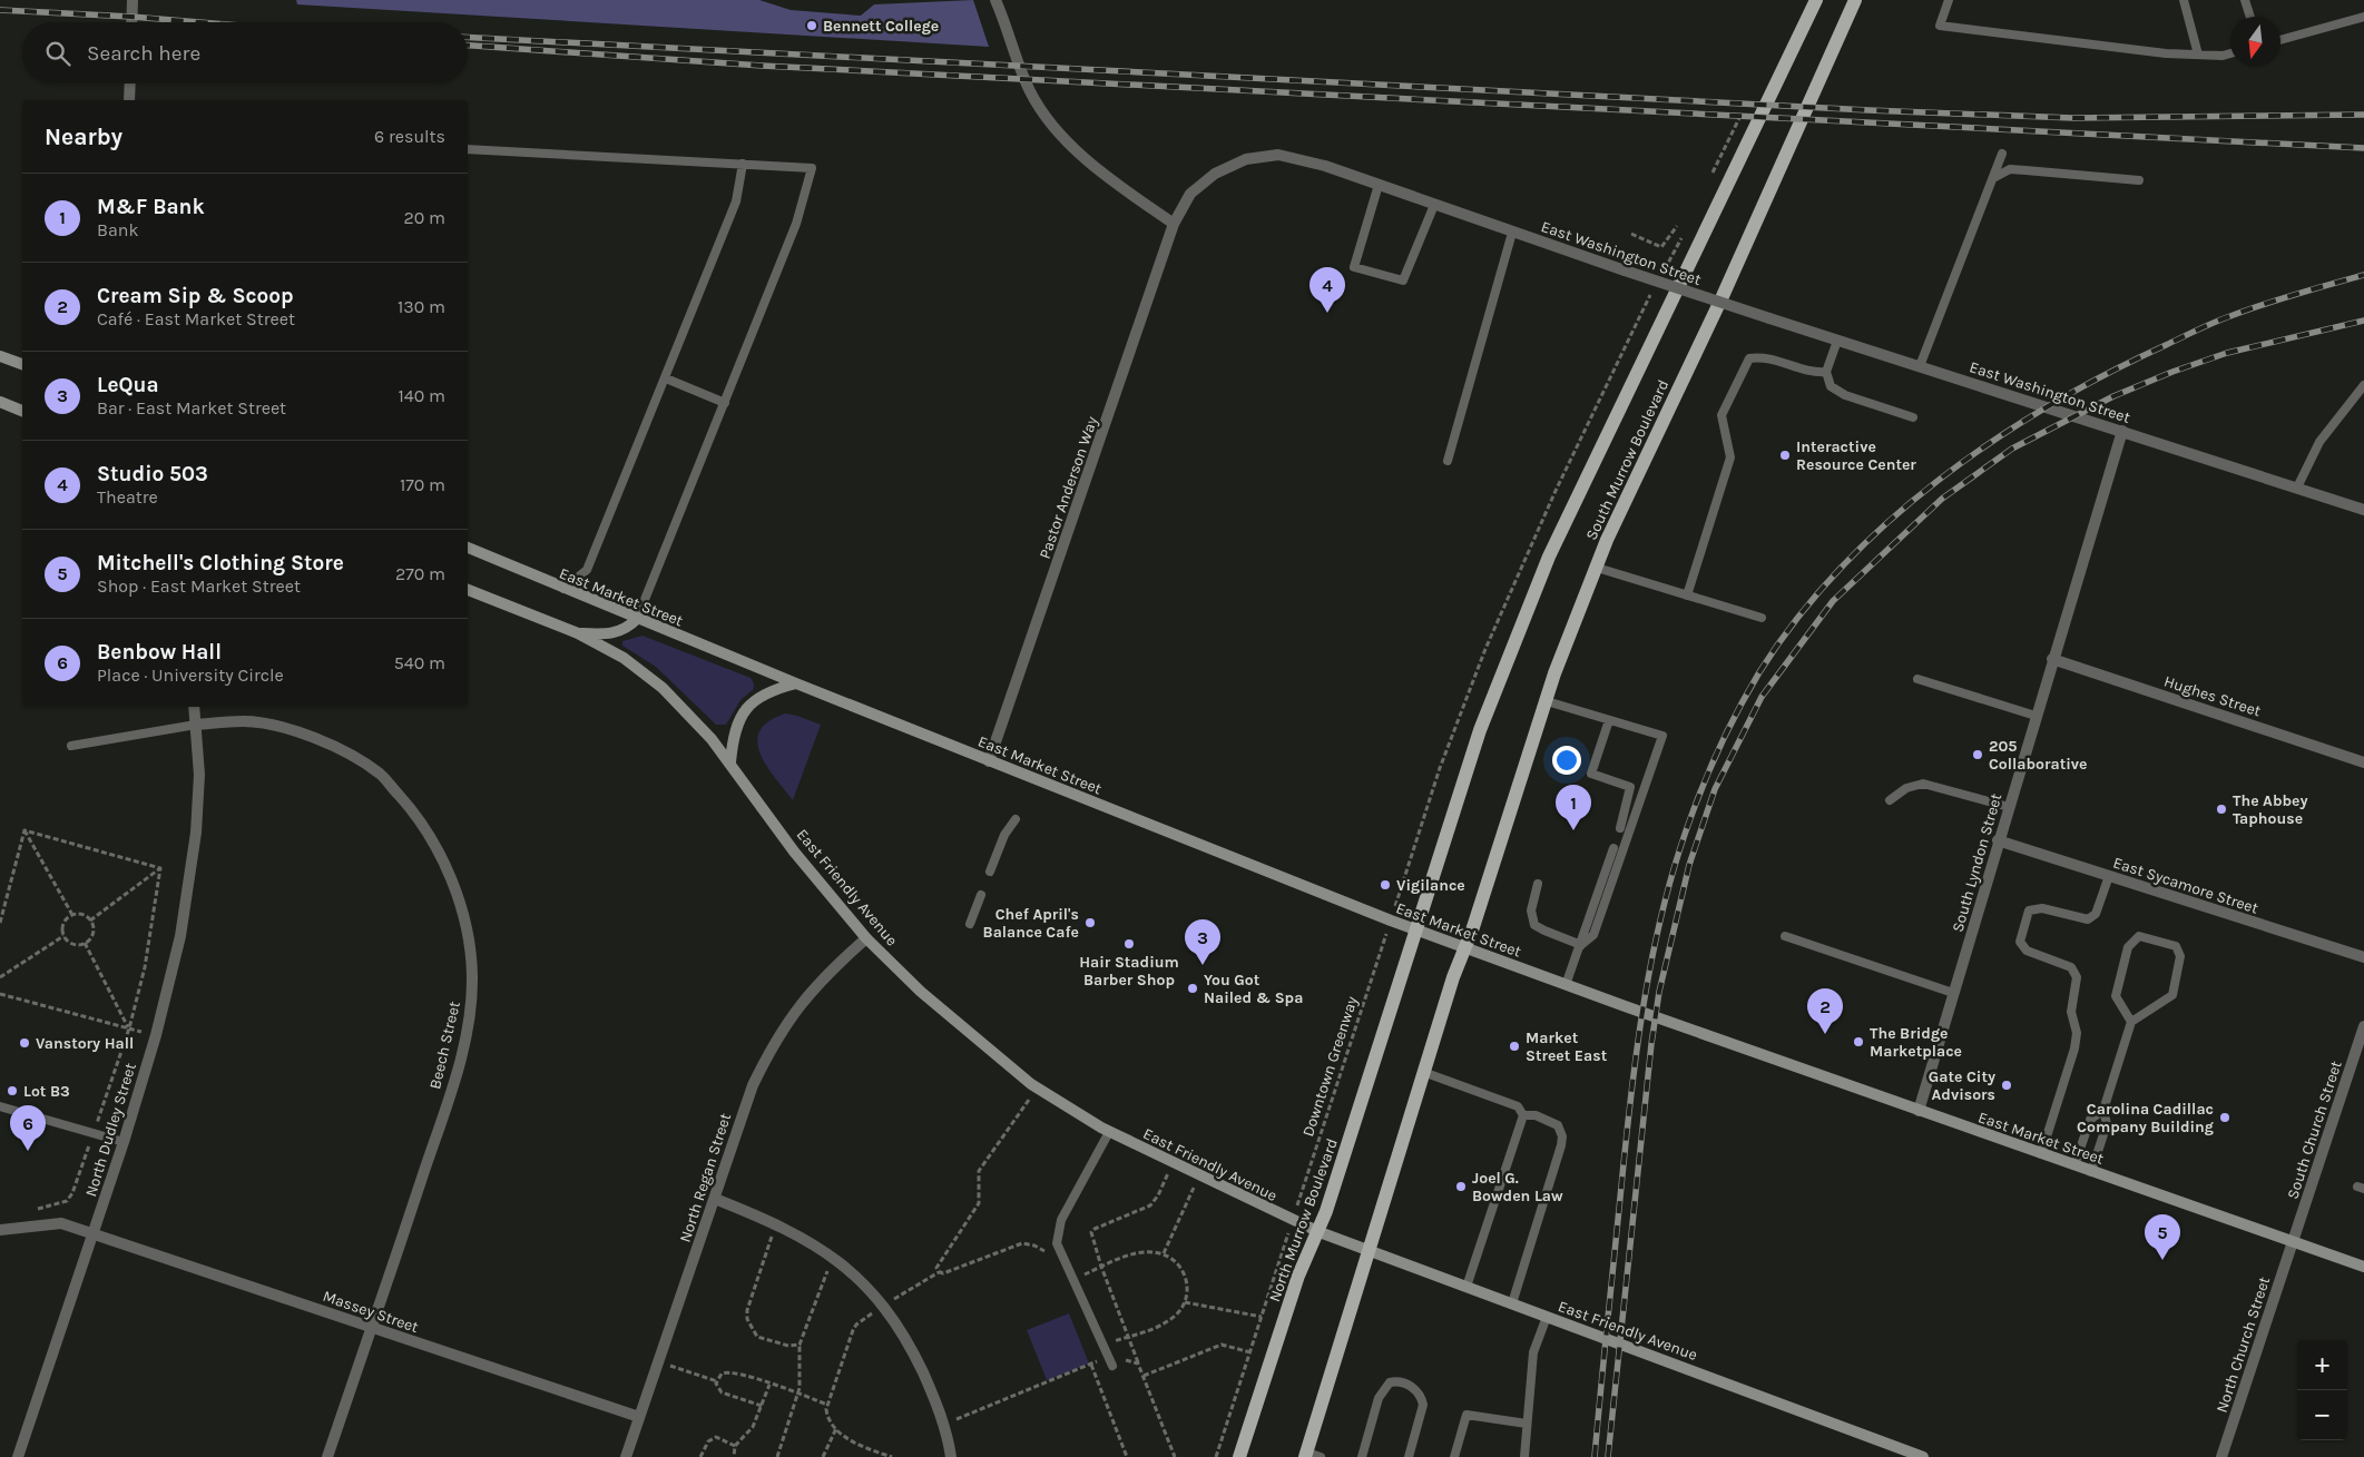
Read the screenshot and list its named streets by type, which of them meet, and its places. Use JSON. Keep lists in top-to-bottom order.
{
  "streets": {
    "main road": [
      "South Murrow Boulevard",
      "East Market Street",
      "East Friendly Avenue",
      "North Murrow Boulevard"
    ],
    "street": [
      "East Washington Street",
      "Pastor Anderson Way",
      "Hughes Street",
      "South Lyndon Street",
      "East Sycamore Street",
      "Beech Street",
      "North Dudley Street",
      "South Church Street",
      "North Regan Street",
      "Massey Street",
      "North Church Street"
    ],
    "path": ["Downtown Greenway"]
  },
  "crossings": [
    ["East Washington Street", "Pastor Anderson Way"],
    ["East Washington Street", "South Lyndon Street"],
    ["South Murrow Boulevard", "East Market Street"],
    ["South Murrow Boulevard", "North Murrow Boulevard"],
    ["Pastor Anderson Way", "East Market Street"],
    ["East Market Street", "South Lyndon Street"],
    ["East Market Street", "South Church Street"],
    ["East Market Street", "North Murrow Boulevard"],
    ["East Market Street", "North Church Street"],
    ["Hughes Street", "South Lyndon Street"],
    ["South Lyndon Street", "East Sycamore Street"],
    ["East Friendly Avenue", "North Regan Street"],
    ["East Friendly Avenue", "North Murrow Boulevard"],
    ["Beech Street", "North Dudley Street"],
    ["Beech Street", "Massey Street"],
    ["North Dudley Street", "Massey Street"],
    ["South Church Street", "North Church Street"],
    ["North Regan Street", "Massey Street"]
  ],
  "places": [
    "Bennett College",
    "Interactive Resource Center",
    "205 Collaborative",
    "The Abbey Taphouse",
    "Vigilance",
    "Chef April's Balance Cafe",
    "Hair Stadium Barber Shop",
    "You Got Nailed & Spa",
    "The Bridge Marketplace",
    "Vanstory Hall",
    "Market Street East",
    "Gate City Advisors",
    "Lot B3",
    "Carolina Cadillac Company Building",
    "Joel G. Bowden Law"
  ],
  "north": "bottom",
  "page": {
    "search": "Search here",
    "heading": ["Nearby", "6 results"],
    "list": [
      {
        "mark": "1",
        "name": "M&F Bank",
        "note": "Bank",
        "value": "20 m"
      },
      {
        "mark": "2",
        "name": "Cream Sip & Scoop",
        "note": "Café · East Market Street",
        "value": "130 m"
      },
      {
        "mark": "3",
        "name": "LeQua",
        "note": "Bar · East Market Street",
        "value": "140 m"
      },
      {
        "mark": "4",
        "name": "Studio 503",
        "note": "Theatre",
        "value": "170 m"
      },
      {
        "mark": "5",
        "name": "Mitchell's Clothing Store",
        "note": "Shop · East Market Street",
        "value": "270 m"
      },
      {
        "mark": "6",
        "name": "Benbow Hall",
        "note": "Place · University Circle",
        "value": "540 m"
      }
    ],
    "pins": [
      "4",
      "1",
      "3",
      "2",
      "6",
      "5"
    ],
    "map_buttons": ["+", "−"]
  }
}
